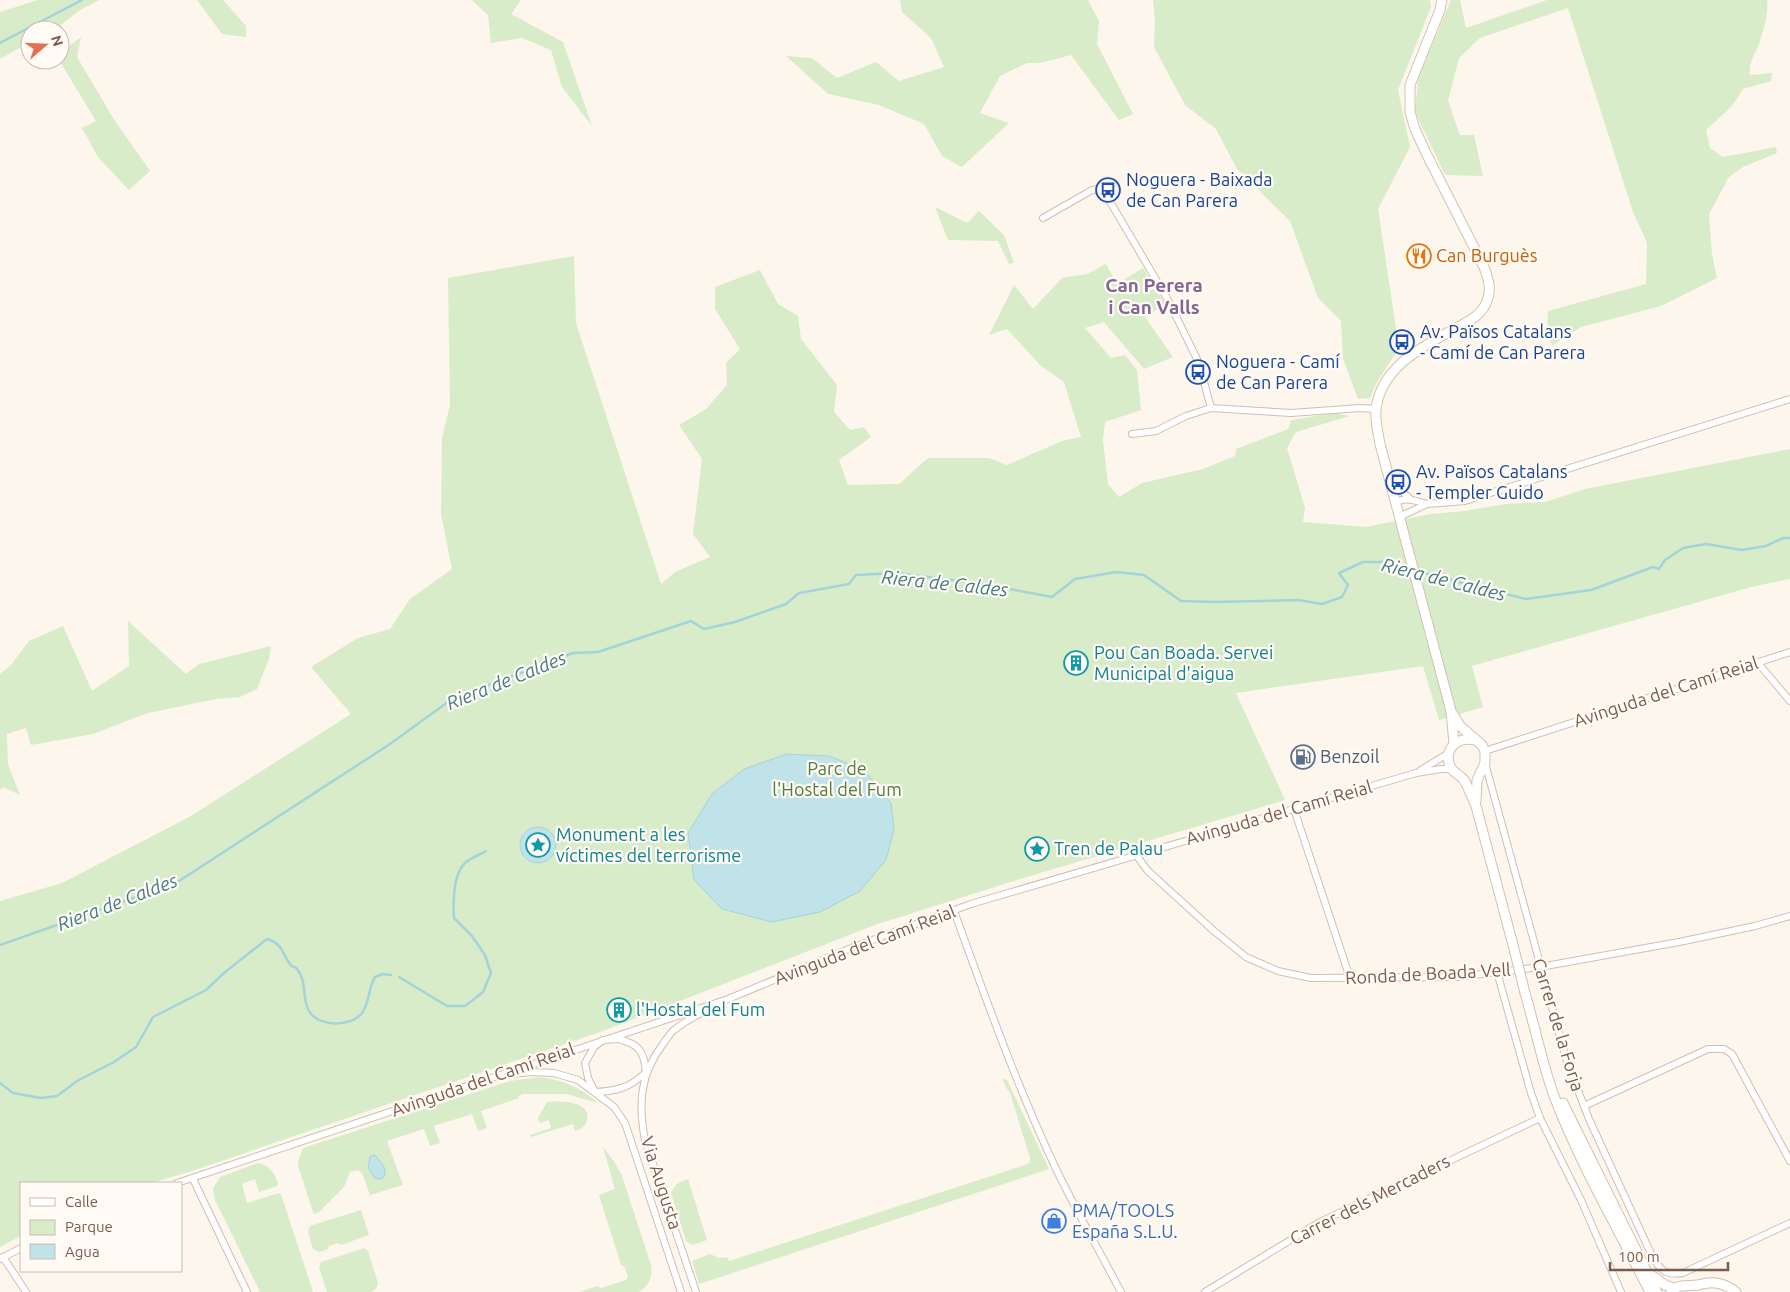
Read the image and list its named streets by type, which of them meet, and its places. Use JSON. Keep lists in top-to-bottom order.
{
  "streets": {
    "street": [
      "Avinguda del Camí Reial",
      "Ronda de Boada Vell",
      "Carrer de la Forja",
      "Via Augusta",
      "Carrer dels Mercaders"
    ]
  },
  "crossings": [
    ["Avinguda del Camí Reial", "Ronda de Boada Vell"],
    ["Avinguda del Camí Reial", "Carrer de la Forja"],
    ["Avinguda del Camí Reial", "Via Augusta"],
    ["Ronda de Boada Vell", "Carrer de la Forja"]
  ],
  "districts": ["Can Perera i Can Valls"],
  "water": ["Riera de Caldes"],
  "parks": ["Parc de l'Hostal del Fum"],
  "places": {
    "bus stop": [
      "Noguera - Baixada de Can Parera",
      "Av. Països Catalans - Camí de Can Parera",
      "Noguera - Camí de Can Parera",
      "Av. Països Catalans - Templer Guido"
    ],
    "restaurant": ["Can Burguès"],
    "building": ["Pou Can Boada. Servei Municipal d'aigua", "l'Hostal del Fum"],
    "fuel station": ["Benzoil"],
    "place": ["Monument a les víctimes del terrorisme", "Tren de Palau"],
    "shop": ["PMA/TOOLS España S.L.U."]
  },
  "legend": ["Calle", "Parque", "Agua"],
  "scale_bar": "100 m",
  "north": "right"
}
